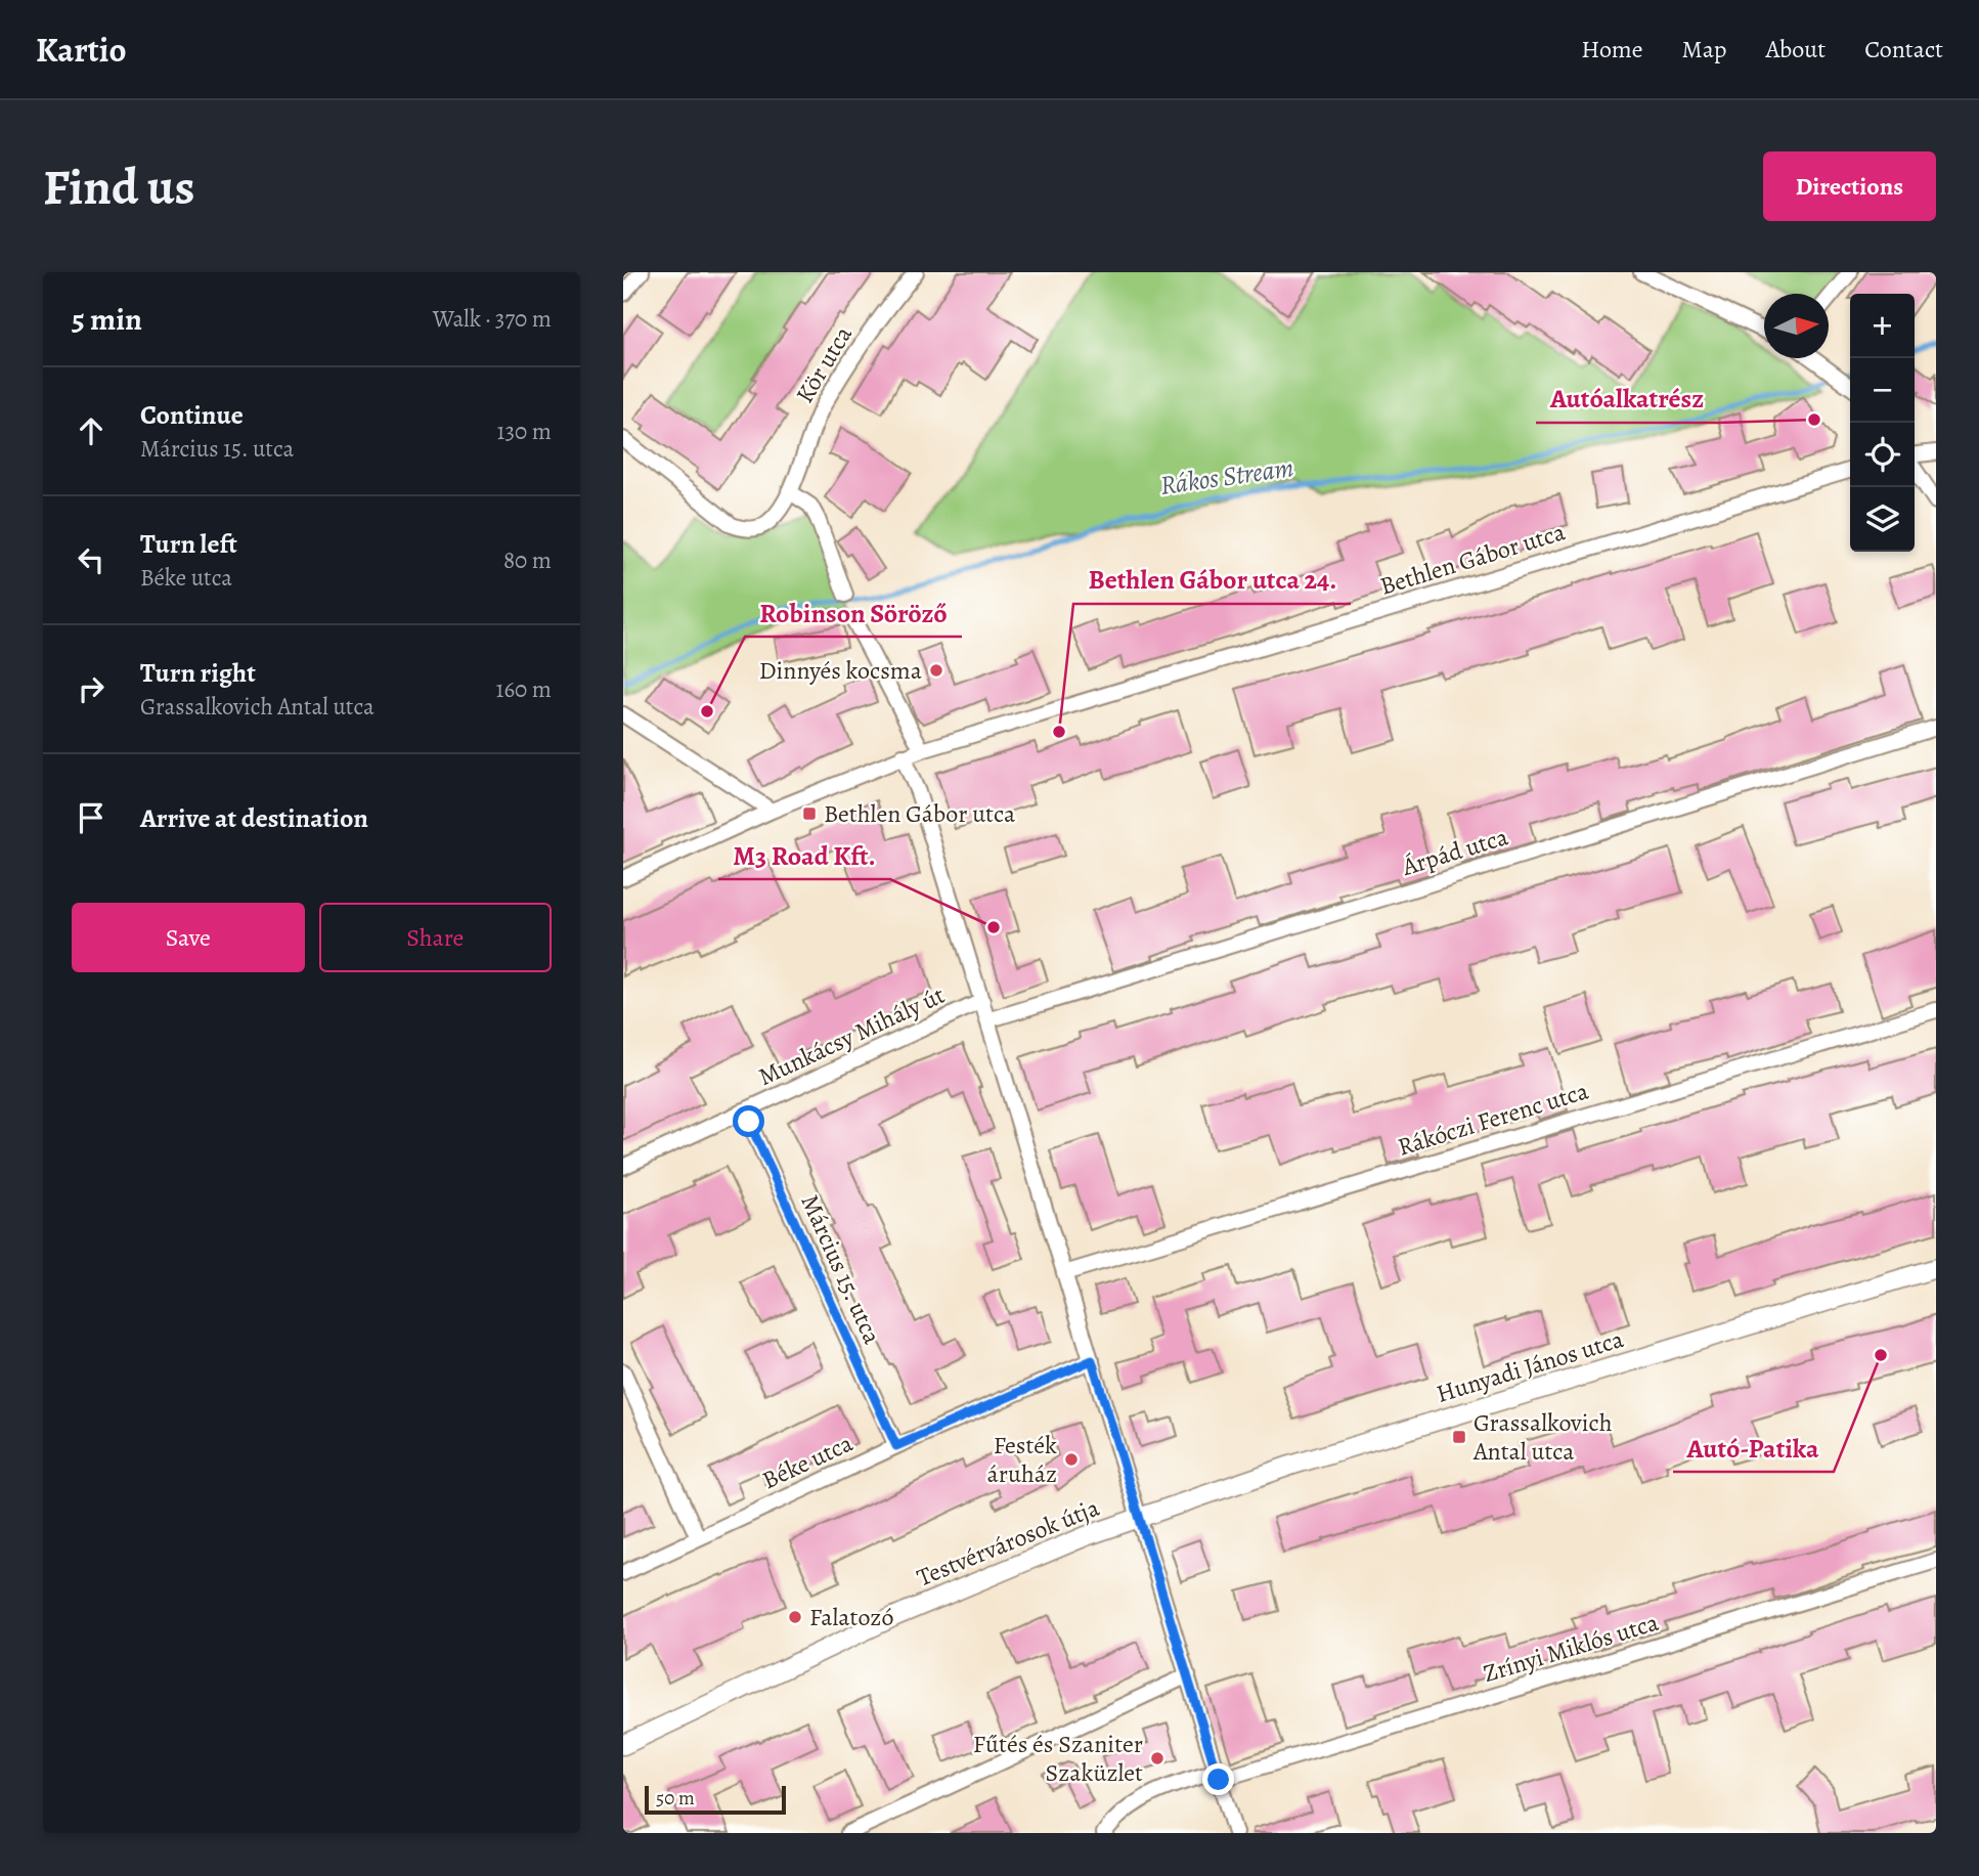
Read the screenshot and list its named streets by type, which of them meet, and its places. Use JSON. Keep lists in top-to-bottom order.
{
  "streets": {
    "street": [
      "Kör utca",
      "Bethlen Gábor utca",
      "Árpád utca",
      "Munkácsy Mihály út",
      "Rákóczi Ferenc utca",
      "Március 15. utca",
      "Hunyadi János utca",
      "Béke utca",
      "Testvérvárosok útja",
      "Zrínyi Miklós utca"
    ]
  },
  "crossings": [
    ["Munkácsy Mihály út", "Március 15. utca"],
    ["Március 15. utca", "Béke utca"],
    ["Hunyadi János utca", "Testvérvárosok útja"]
  ],
  "water": ["Rákos Stream"],
  "places": {
    "other": [
      "Autóalkatrész",
      "Dinnyés kocsma",
      "Robinson Söröző",
      "Bethlen Gábor utca 24.",
      "M3 Road Kft.",
      "Autó-Patika",
      "Festék áruház",
      "Falatozó",
      "Fűtés és Szaniter Szaküzlet"
    ],
    "transit": ["Bethlen Gábor utca", "Grassalkovich Antal utca"]
  },
  "scale_bar": "50 m",
  "north": "right",
  "page": {
    "header": "Kartio",
    "nav": [
      "Home",
      "Map",
      "About",
      "Contact"
    ],
    "buttons": [
      "Directions",
      ["Save", "Share"]
    ],
    "title": "Find us",
    "heading": ["5 min", "Walk · 370 m"],
    "map_buttons": ["+", "−"],
    "list": [
      ["Continue", "Március 15. utca", "130 m"],
      ["Turn left", "Béke utca", "80 m"],
      ["Turn right", "Grassalkovich Antal utca", "160 m"],
      "Arrive at destination"
    ],
    "scale": "50 m"
  }
}
